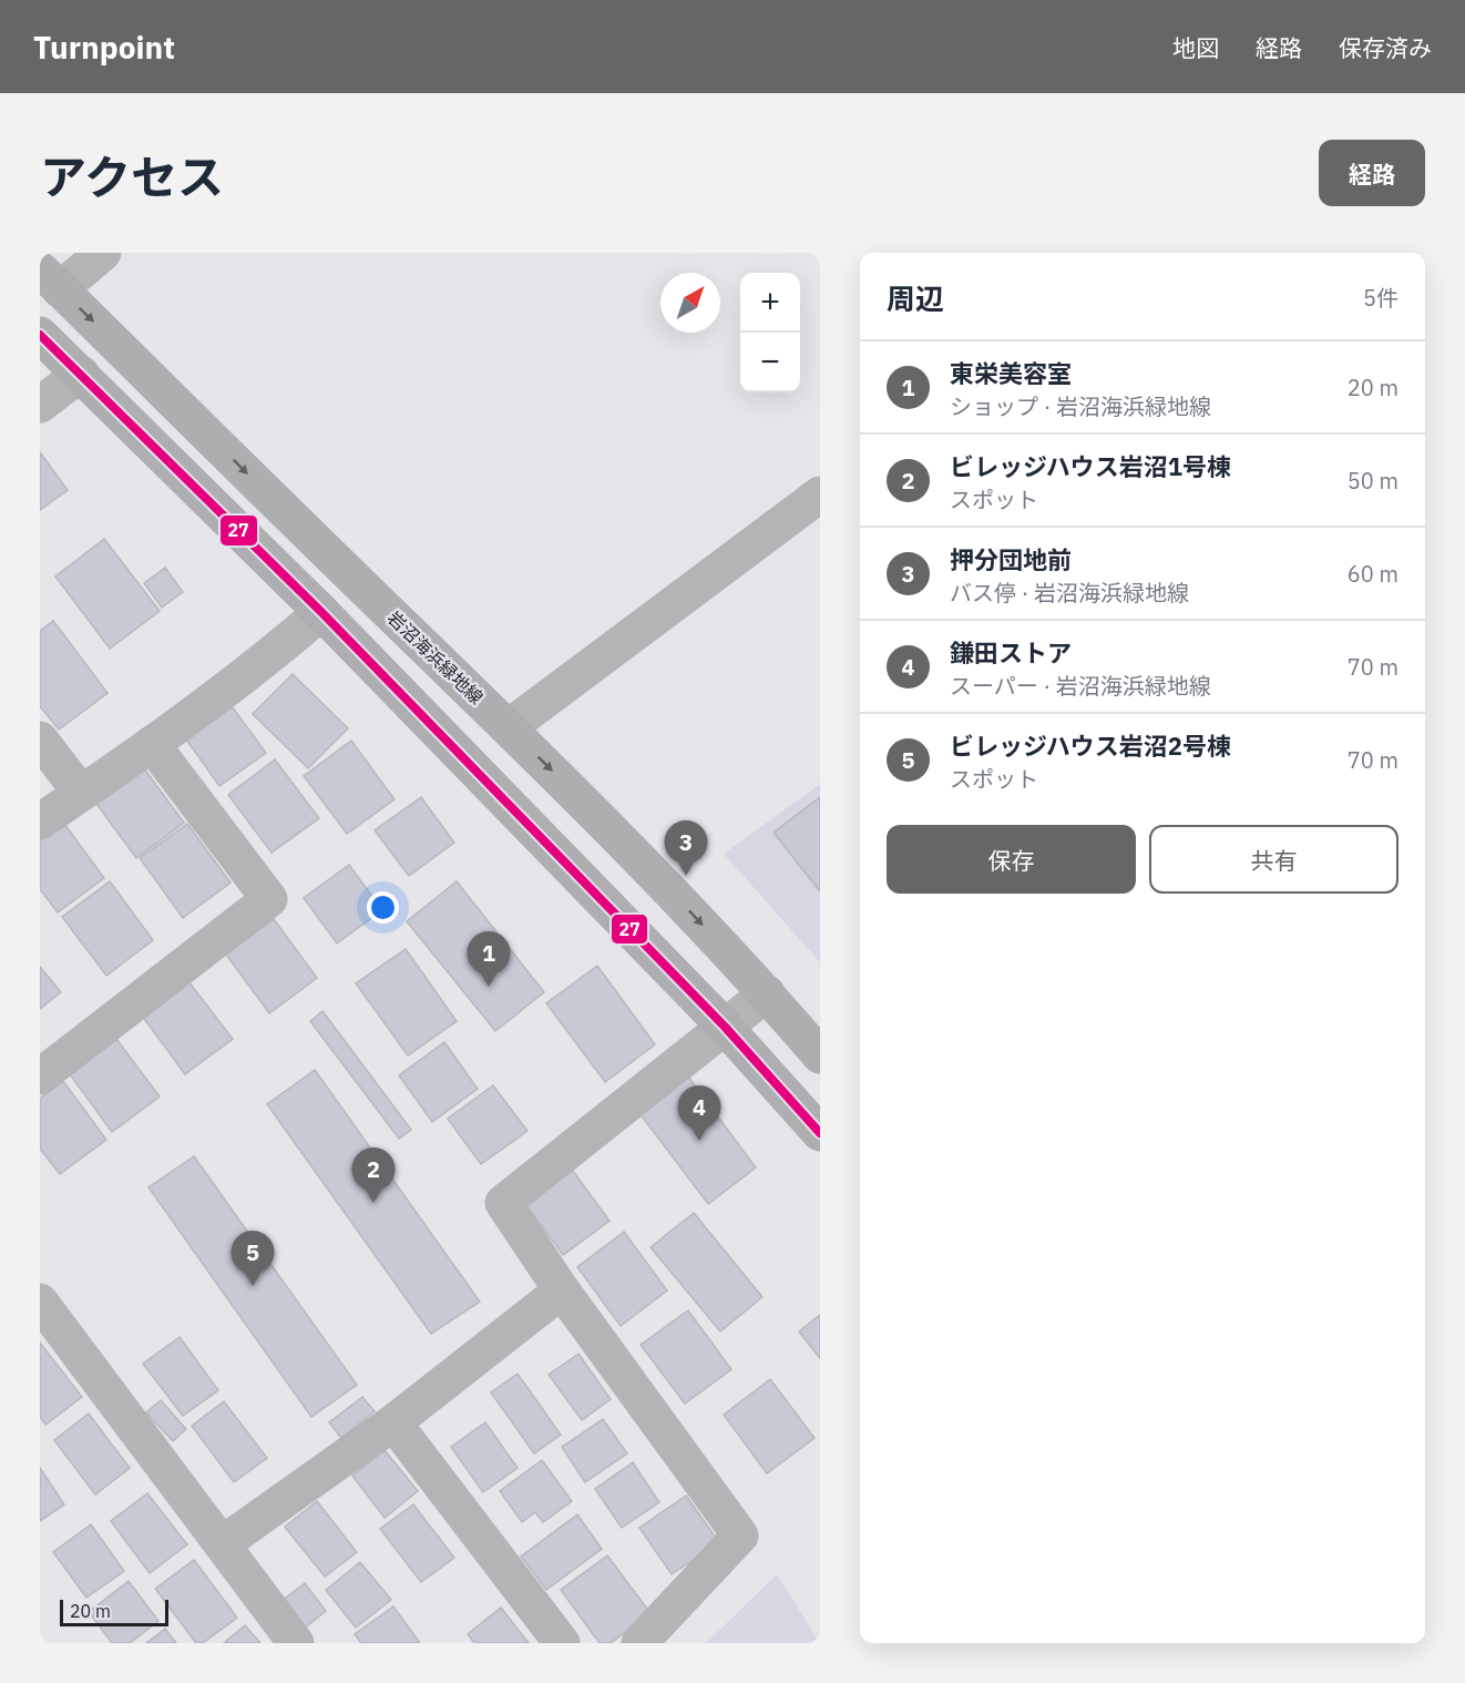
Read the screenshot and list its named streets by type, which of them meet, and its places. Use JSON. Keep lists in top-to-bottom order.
{
  "streets": {
    "main road": ["岩沼海浜緑地線"]
  },
  "lines": ["transit line 27"],
  "scale_bar": "20 m",
  "north": "top right",
  "page": {
    "header": "Turnpoint",
    "nav": ["地図", "経路", "保存済み"],
    "title": "アクセス",
    "buttons": [
      "経路",
      ["保存", "共有"]
    ],
    "heading": ["周辺", "5件"],
    "map_buttons": ["+", "−"],
    "list": [
      {
        "mark": "1",
        "name": "東栄美容室",
        "note": "ショップ · 岩沼海浜緑地線",
        "value": "20 m"
      },
      {
        "mark": "2",
        "name": "ビレッジハウス岩沼1号棟",
        "note": "スポット",
        "value": "50 m"
      },
      {
        "mark": "3",
        "name": "押分団地前",
        "note": "バス停 · 岩沼海浜緑地線",
        "value": "60 m"
      },
      {
        "mark": "4",
        "name": "鎌田ストア",
        "note": "スーパー · 岩沼海浜緑地線",
        "value": "70 m"
      },
      {
        "mark": "5",
        "name": "ビレッジハウス岩沼2号棟",
        "note": "スポット",
        "value": "70 m"
      }
    ],
    "pins": [
      "3",
      "1",
      "4",
      "2",
      "5"
    ],
    "scale": "20 m"
  }
}
